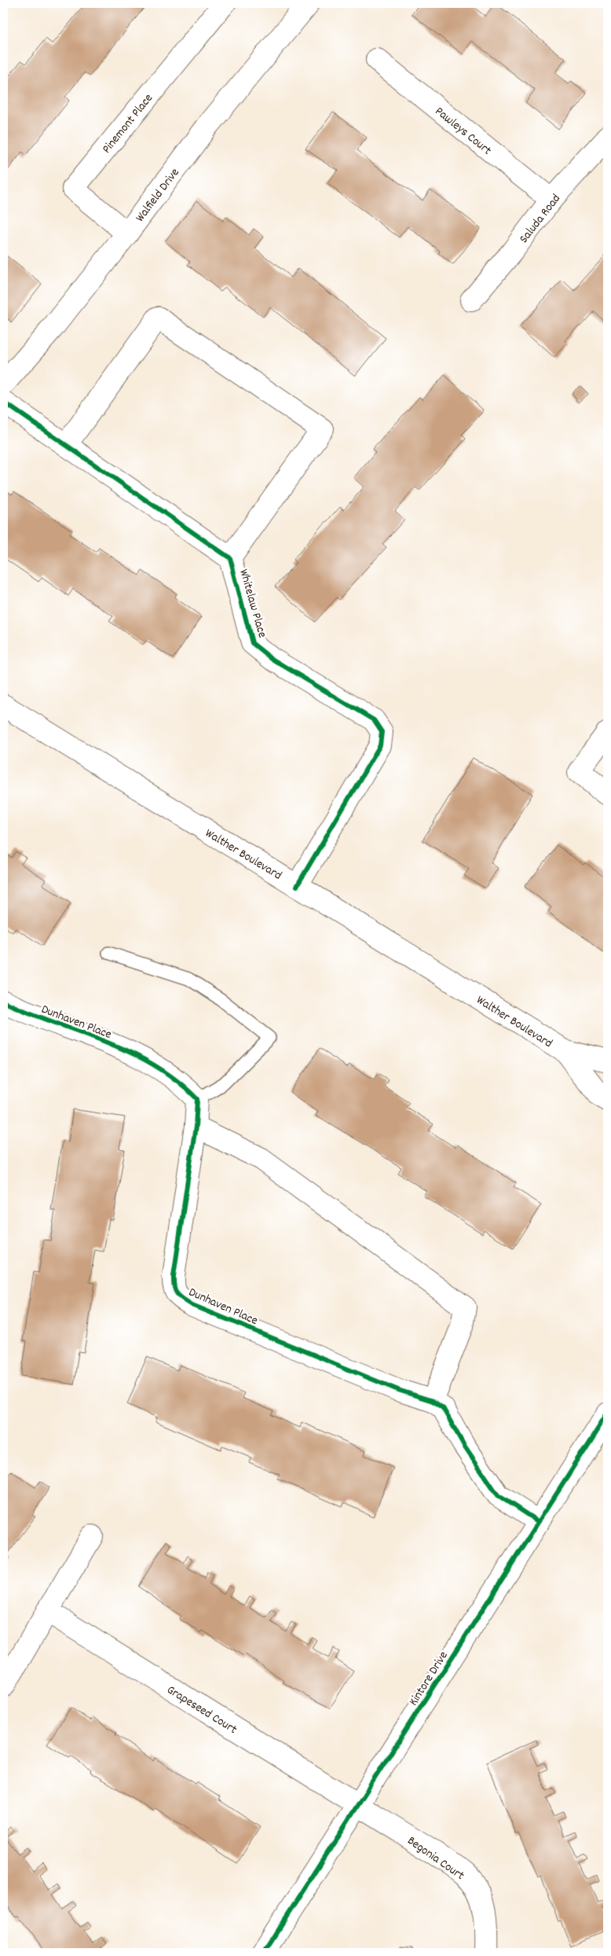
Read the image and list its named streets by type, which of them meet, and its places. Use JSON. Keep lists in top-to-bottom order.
{
  "streets": {
    "street": [
      "Pinemont Place",
      "Pawleys Court",
      "Walfield Drive",
      "Saluda Road",
      "Whitelaw Place",
      "Walther Boulevard",
      "Dunhaven Place",
      "Kintore Drive",
      "Grapeseed Court",
      "Begonia Court"
    ]
  },
  "crossings": [
    ["Pinemont Place", "Walfield Drive"],
    ["Pawleys Court", "Saluda Road"],
    ["Whitelaw Place", "Walther Boulevard"],
    ["Dunhaven Place", "Kintore Drive"],
    ["Kintore Drive", "Grapeseed Court"],
    ["Kintore Drive", "Begonia Court"],
    ["Grapeseed Court", "Begonia Court"]
  ]
}
